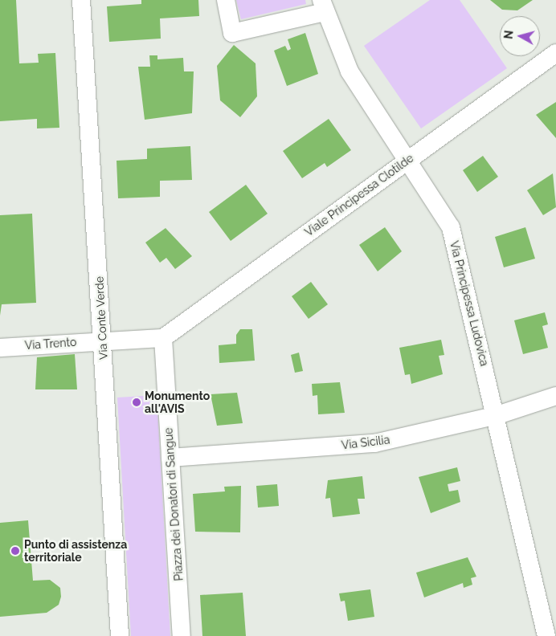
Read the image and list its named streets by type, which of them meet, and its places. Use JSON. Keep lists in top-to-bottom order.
{
  "streets": {
    "street": [
      "Viale Principessa Clotilde",
      "Via Principessa Ludovica",
      "Via Conte Verde",
      "Via Trento",
      "Via Sicilia",
      "Piazza dei Donatori di Sangue"
    ]
  },
  "crossings": [
    ["Viale Principessa Clotilde", "Via Principessa Ludovica"],
    ["Viale Principessa Clotilde", "Piazza dei Donatori di Sangue"],
    ["Via Principessa Ludovica", "Via Sicilia"],
    ["Via Conte Verde", "Via Trento"],
    ["Via Sicilia", "Piazza dei Donatori di Sangue"]
  ],
  "places": ["Monumento all'AVIS", "Punto di assistenza territoriale"],
  "north": "left"
}
